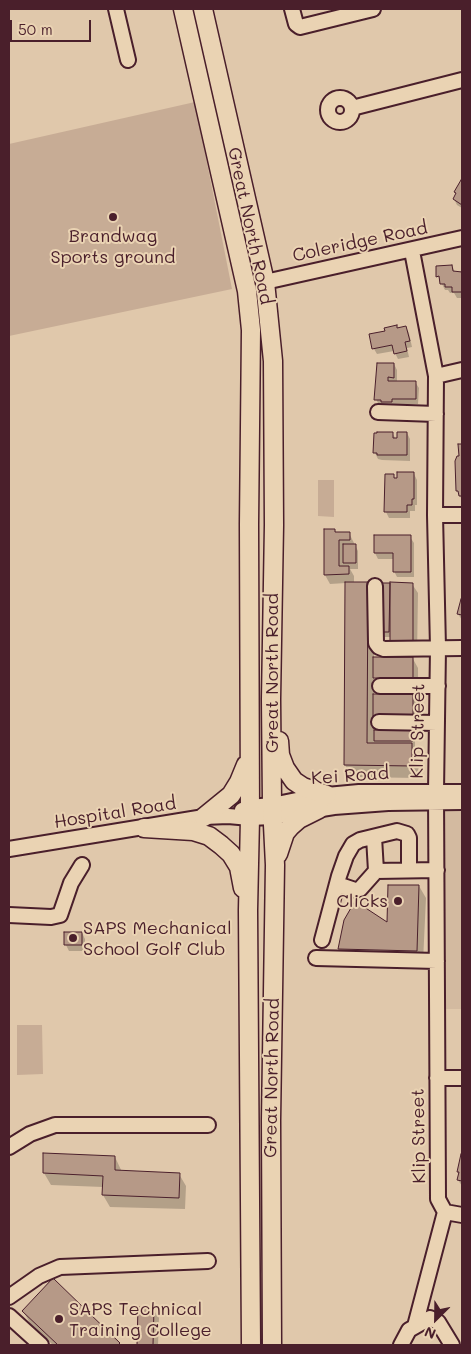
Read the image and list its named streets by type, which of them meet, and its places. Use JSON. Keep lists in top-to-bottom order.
{
  "streets": {
    "main road": ["Great North Road"],
    "street": [
      "Coleridge Road",
      "Klip Street",
      "Kei Road",
      "Hospital Road"
    ]
  },
  "crossings": [
    ["Great North Road", "Coleridge Road"],
    ["Great North Road", "Kei Road"],
    ["Great North Road", "Hospital Road"],
    ["Coleridge Road", "Klip Street"],
    ["Klip Street", "Kei Road"],
    ["Kei Road", "Hospital Road"]
  ],
  "places": [
    "Brandwag Sports ground",
    "Clicks",
    "SAPS Mechanical School Golf Club",
    "SAPS Technical Training College"
  ],
  "scale_bar": "50 m",
  "north": "bottom left"
}
